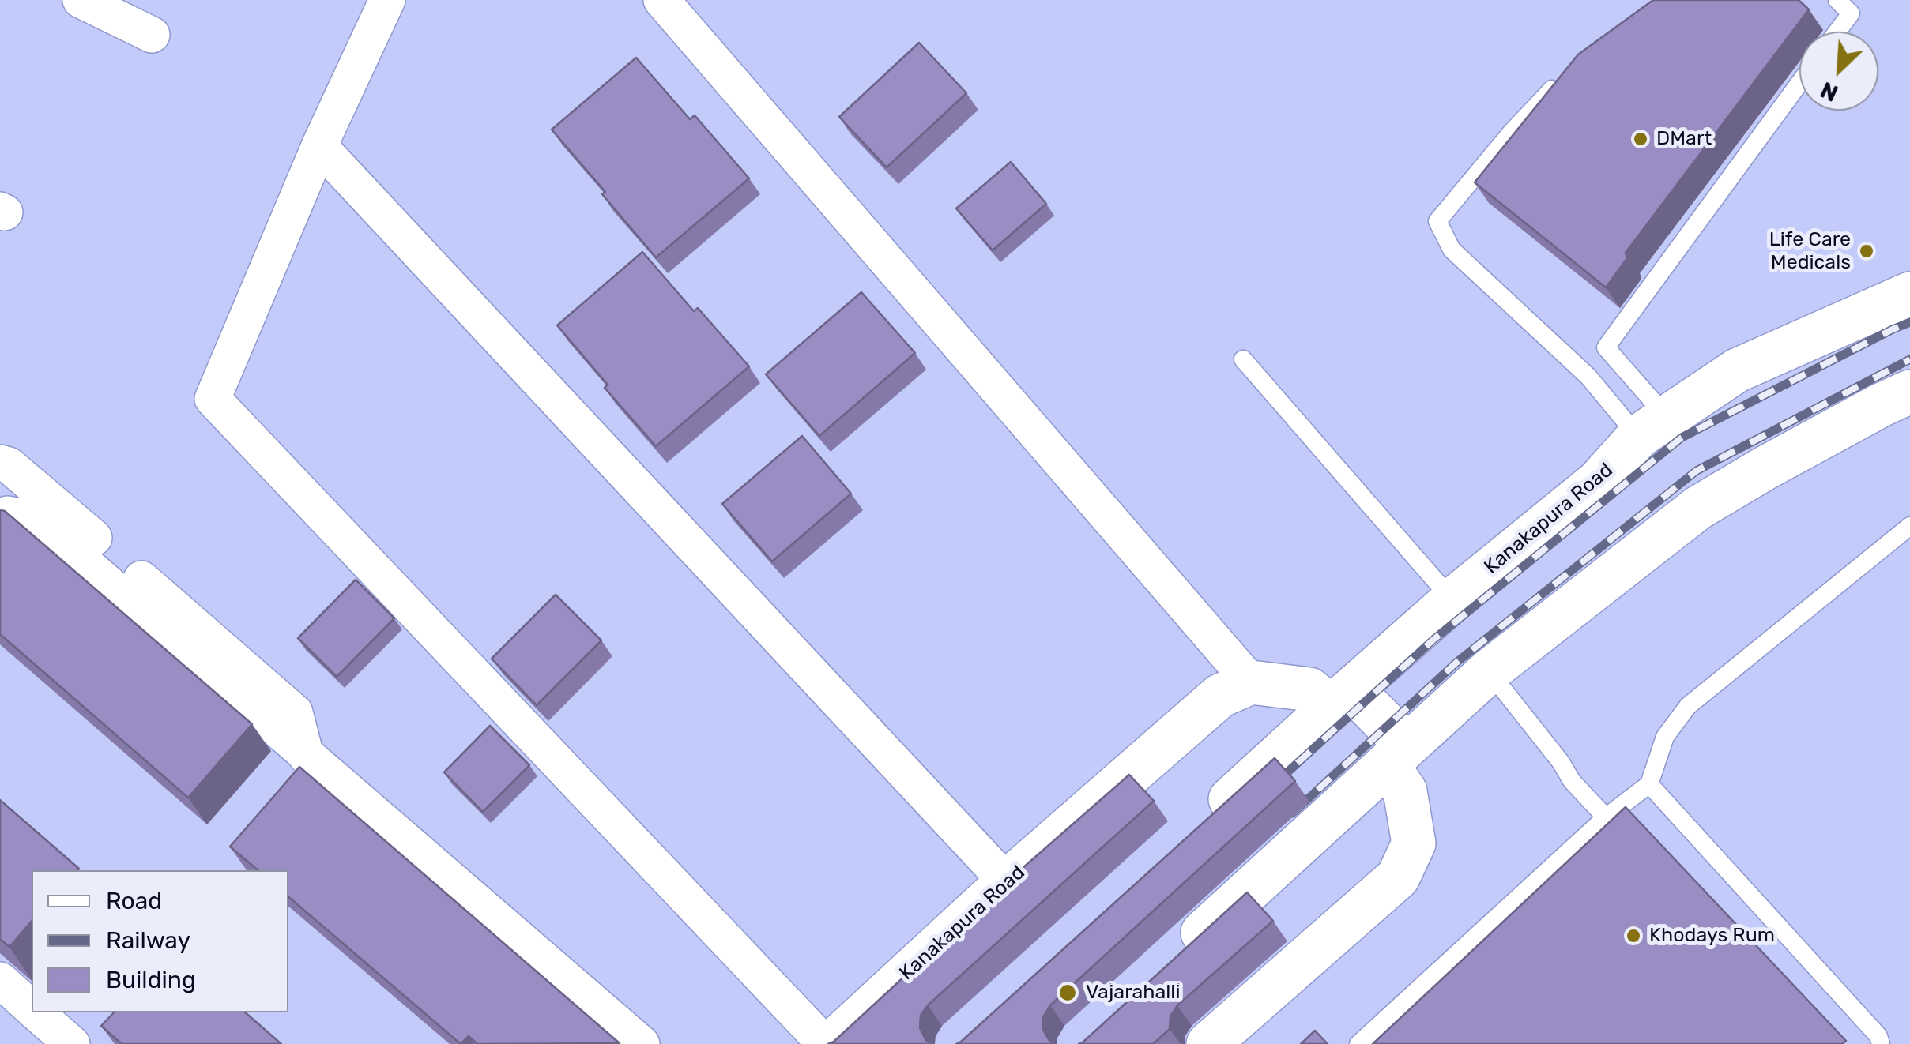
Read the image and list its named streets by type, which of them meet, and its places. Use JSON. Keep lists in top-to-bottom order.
{
  "streets": {
    "main road": ["Kanakapura Road"]
  },
  "places": [
    "DMart",
    "Life Care Medicals",
    "Khodays Rum",
    "Vajarahalli"
  ],
  "legend": ["Road", "Railway", "Building"],
  "north": "bottom left"
}
